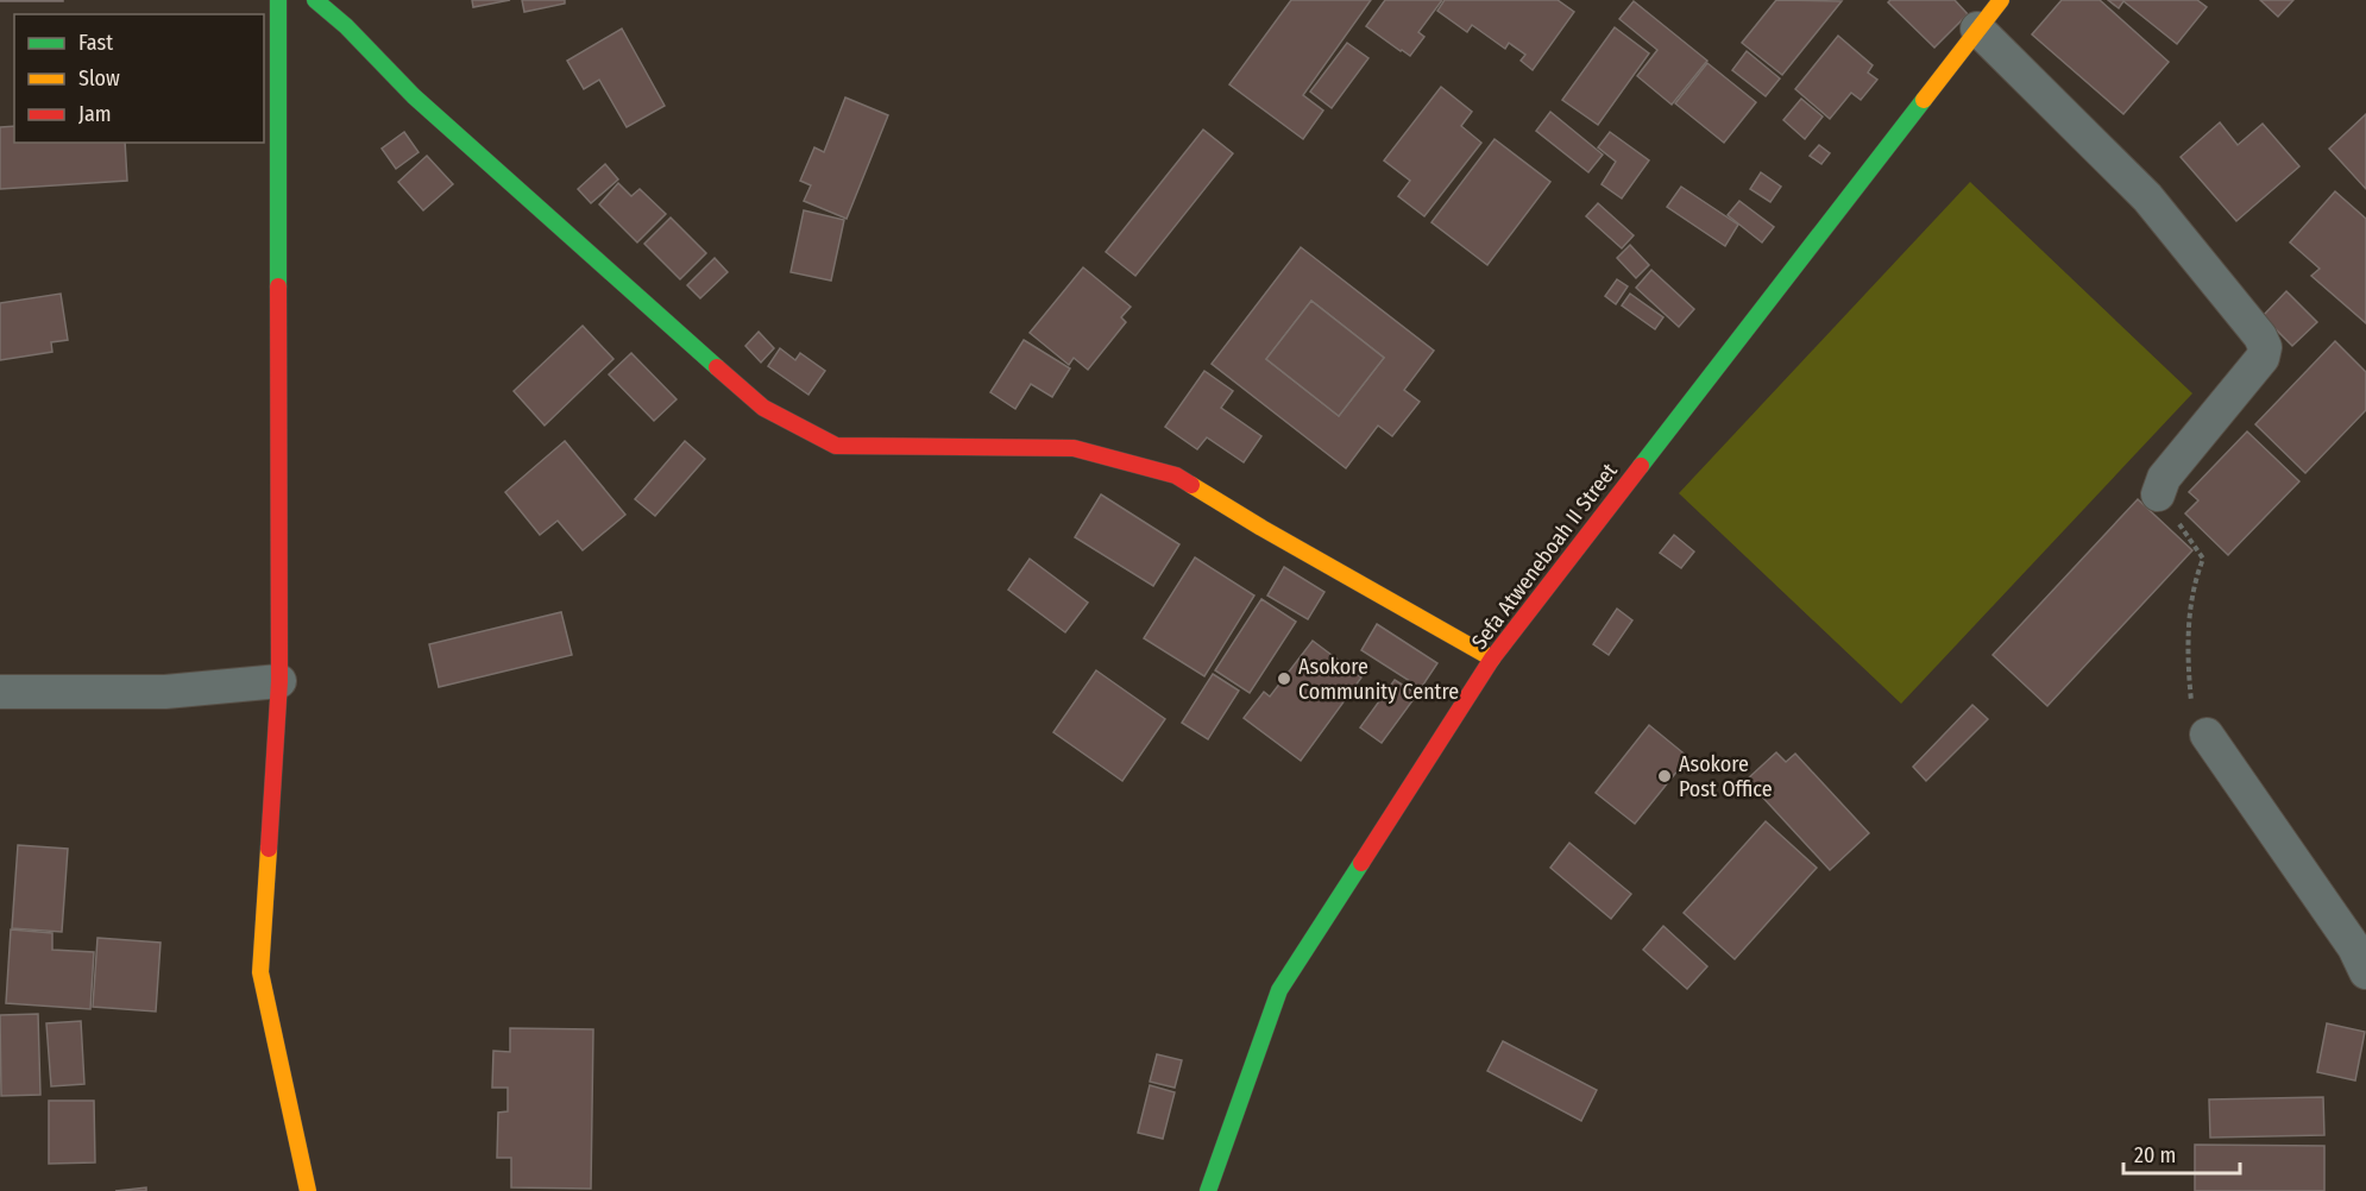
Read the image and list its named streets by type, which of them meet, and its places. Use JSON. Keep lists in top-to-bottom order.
{
  "streets": {
    "street": ["Sefa Atweneboah II Street"]
  },
  "places": ["Asokore Community Centre", "Asokore Post Office"],
  "legend": ["Fast", "Slow", "Jam"],
  "scale_bar": "20 m"
}
